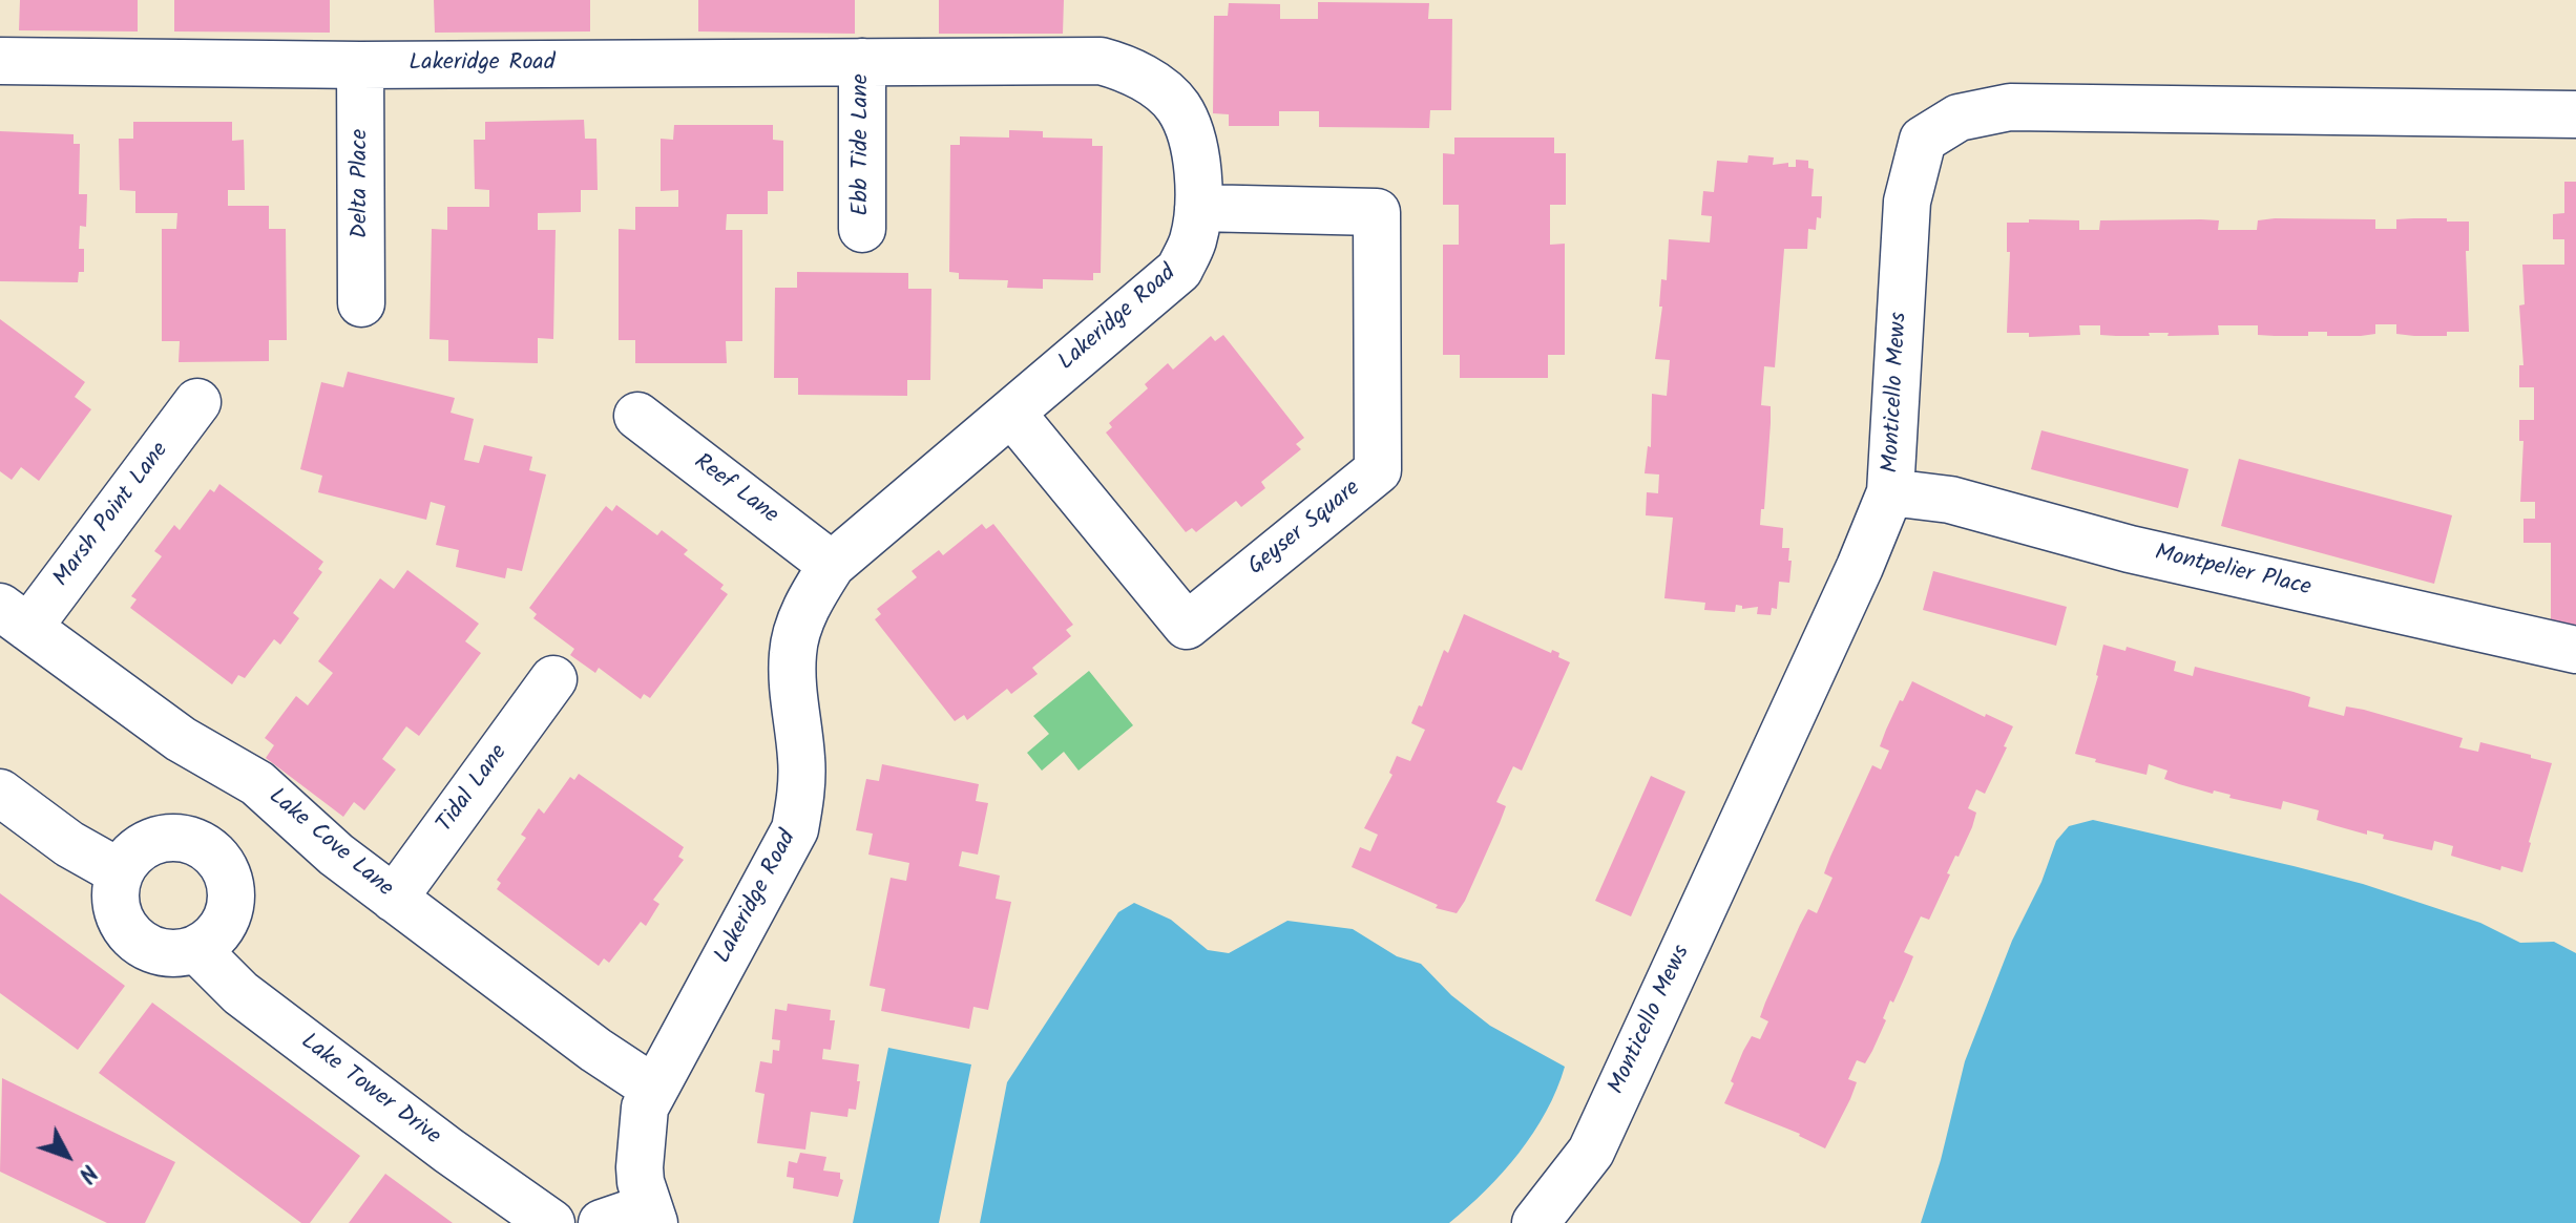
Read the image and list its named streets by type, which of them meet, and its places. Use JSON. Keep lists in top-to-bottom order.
{
  "streets": {
    "street": [
      "Lakeridge Road",
      "Ebb Tide Lane",
      "Delta Place",
      "Monticello Mews",
      "Reef Lane",
      "Marsh Point Lane",
      "Geyser Square",
      "Montpelier Place",
      "Tidal Lane",
      "Lake Cove Lane",
      "Lake Tower Drive"
    ]
  },
  "crossings": [
    ["Lakeridge Road", "Ebb Tide Lane"],
    ["Lakeridge Road", "Delta Place"],
    ["Lakeridge Road", "Reef Lane"],
    ["Lakeridge Road", "Geyser Square"],
    ["Lakeridge Road", "Lake Cove Lane"],
    ["Monticello Mews", "Montpelier Place"],
    ["Marsh Point Lane", "Lake Cove Lane"],
    ["Tidal Lane", "Lake Cove Lane"]
  ],
  "north": "bottom right"
}
